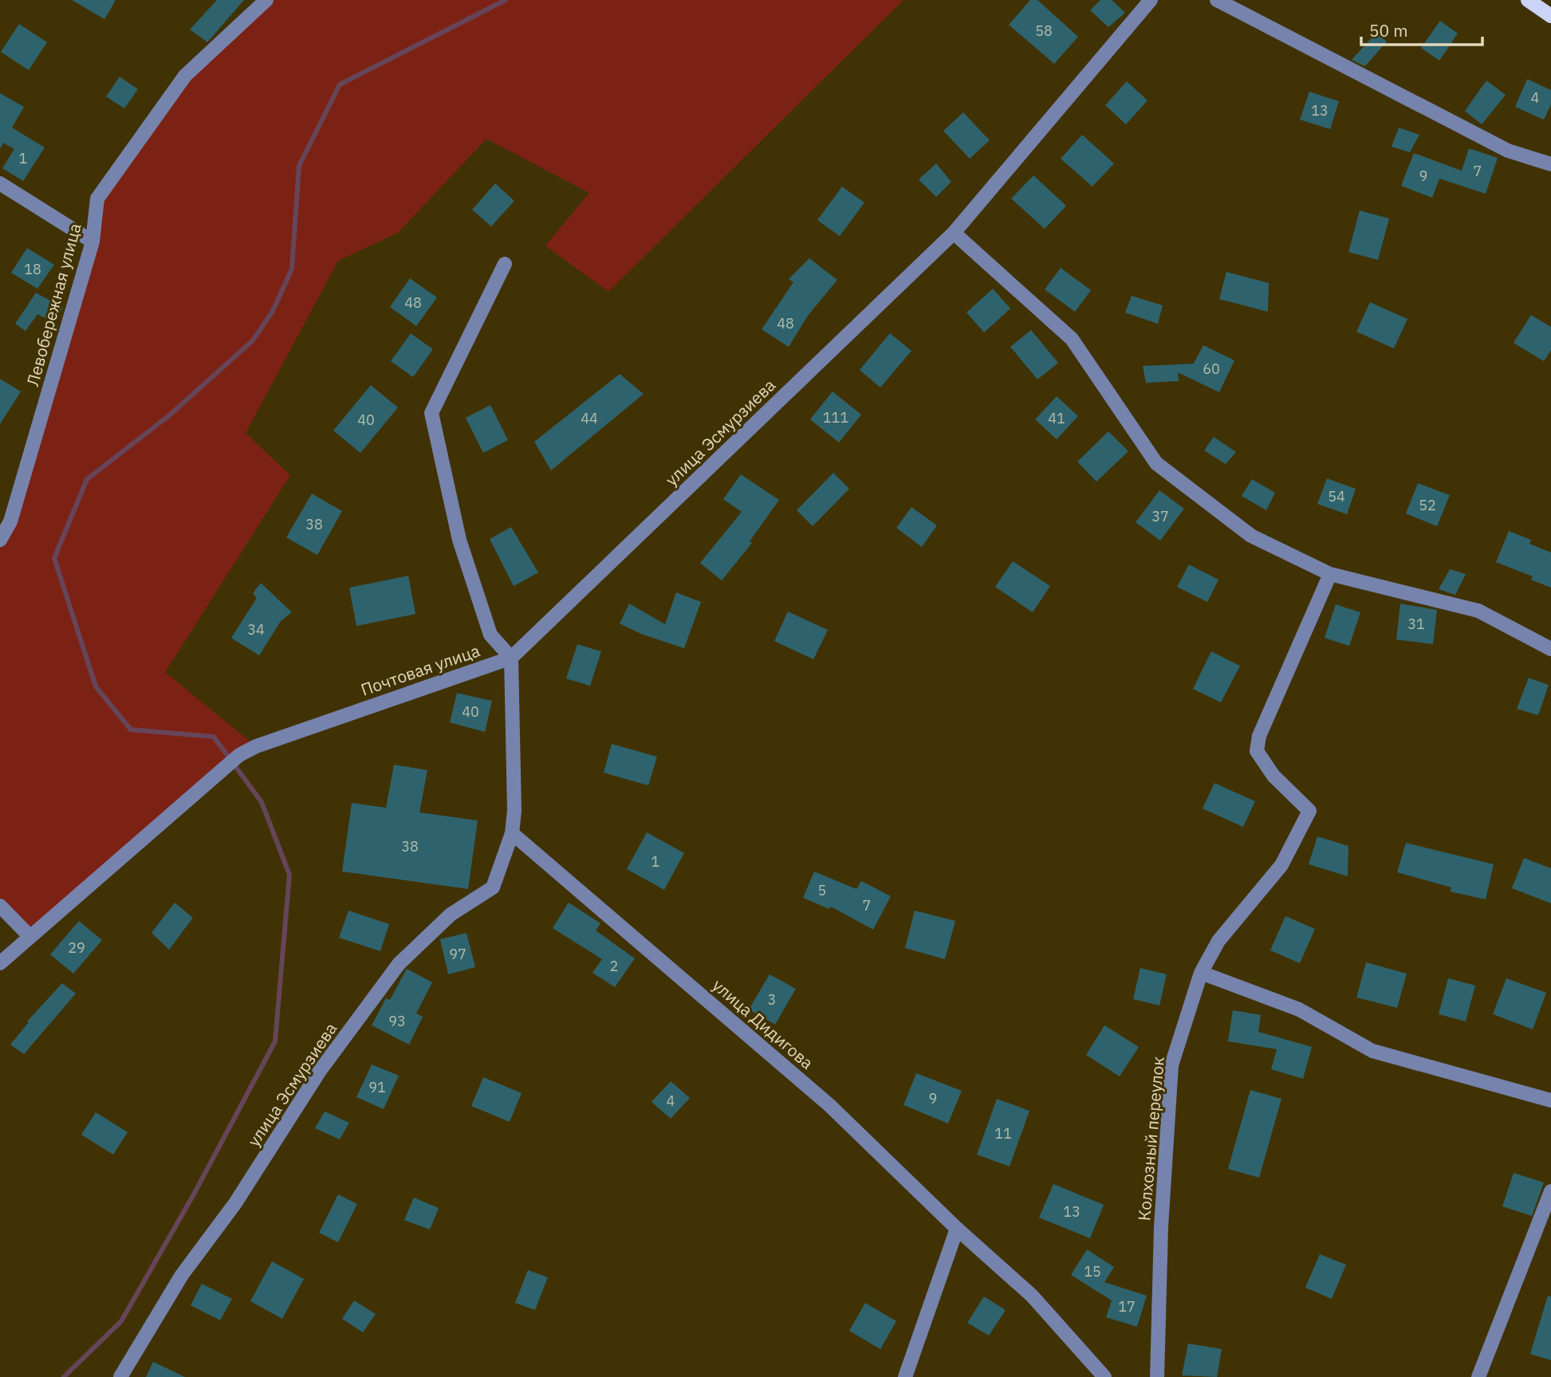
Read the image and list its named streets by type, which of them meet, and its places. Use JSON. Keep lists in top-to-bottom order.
{
  "streets": {
    "street": [
      "Левобережная улица",
      "улица Эсмурзиева",
      "Почтовая улица",
      "улица Дидигова",
      "Колхозный переулок"
    ]
  },
  "crossings": [
    ["улица Эсмурзиева", "Почтовая улица"],
    ["улица Эсмурзиева", "улица Дидигова"]
  ],
  "house_numbers": [
    "58",
    "4",
    "13",
    "1",
    "7",
    "9",
    "18",
    "48",
    "48",
    "60",
    "111",
    "44",
    "41",
    "40",
    "54",
    "52",
    "37",
    "38",
    "31",
    "34",
    "40",
    "38",
    "1",
    "5",
    "7",
    "29",
    "97",
    "2",
    "3",
    "93",
    "91",
    "9",
    "4",
    "11",
    "13",
    "15",
    "17"
  ],
  "scale_bar": "50 m"
}
